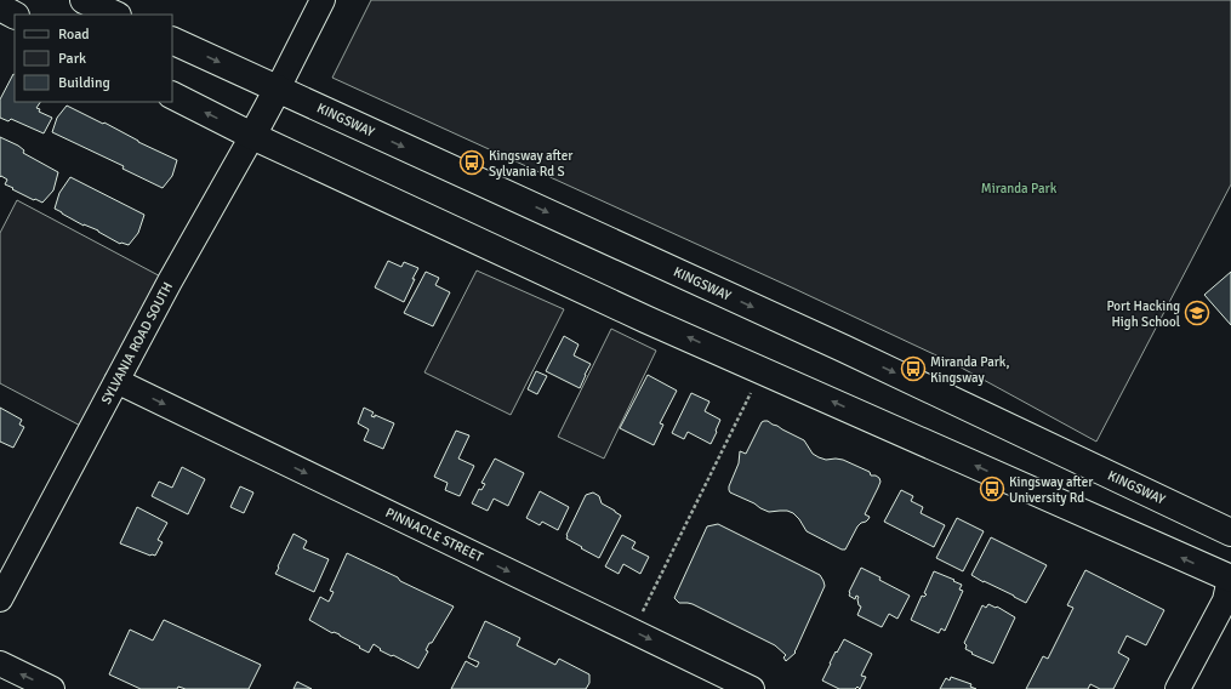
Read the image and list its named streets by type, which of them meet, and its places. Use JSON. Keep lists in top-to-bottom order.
{
  "streets": {
    "main road": ["KINGSWAY", "SYLVANIA ROAD SOUTH"],
    "street": ["PINNACLE STREET"]
  },
  "crossings": [
    ["KINGSWAY", "SYLVANIA ROAD SOUTH"],
    ["SYLVANIA ROAD SOUTH", "PINNACLE STREET"]
  ],
  "one_way": ["PINNACLE STREET"],
  "parks": ["Miranda Park"],
  "places": {
    "bus stop": ["Kingsway after Sylvania Rd S", "Miranda Park, Kingsway", "Kingsway after University Rd"],
    "school or university": ["Port Hacking High School"]
  },
  "legend": ["Road", "Park", "Building"]
}
